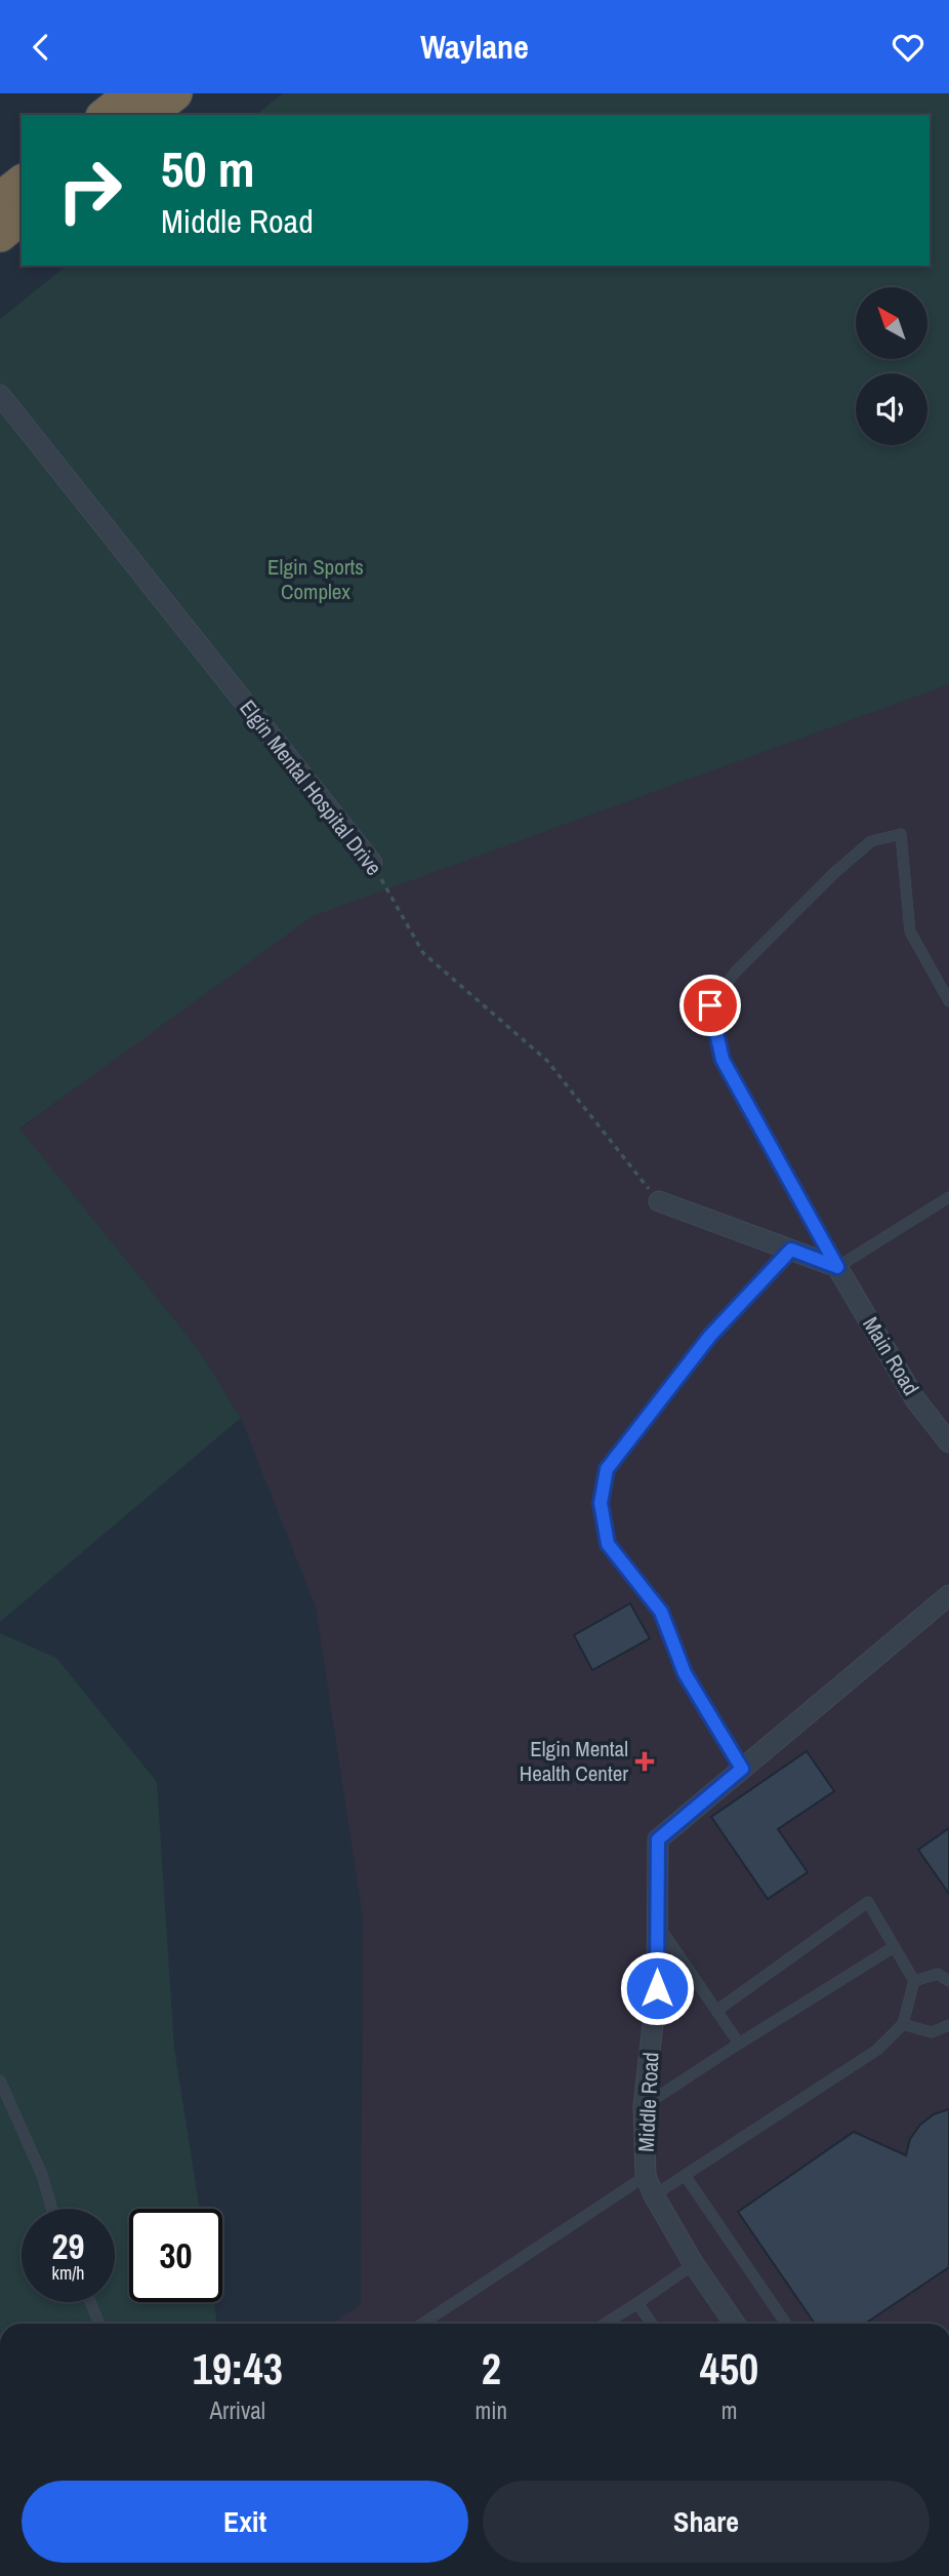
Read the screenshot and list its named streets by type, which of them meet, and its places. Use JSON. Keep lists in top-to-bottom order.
{
  "streets": {
    "street": ["Elgin Mental Hospital Drive", "Main Road", "Middle Road"]
  },
  "parks": ["Elgin Sports Complex"],
  "places": {
    "health": ["Elgin Mental Health Center"]
  },
  "north": "top left",
  "page": {
    "header": "Waylane",
    "turn": ["50 m", "Middle Road"],
    "speed": "29 km/h",
    "limit": "30",
    "eta": [
      "19:43",
      "Arrival",
      "2",
      "min",
      "450",
      "m"
    ],
    "buttons": ["Exit", "Share"]
  }
}
